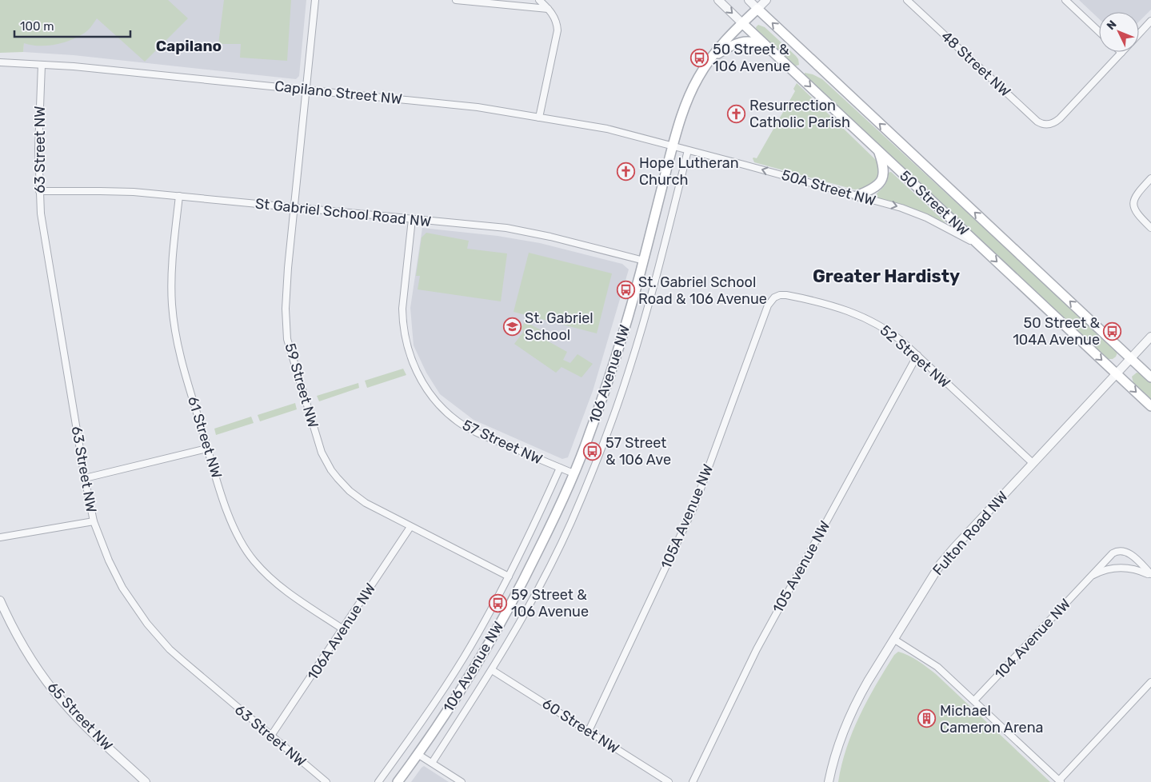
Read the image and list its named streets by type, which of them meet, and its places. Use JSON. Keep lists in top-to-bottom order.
{
  "streets": {
    "main road": ["50 Street NW", "106 Avenue NW"],
    "street": [
      "48 Street NW",
      "Capilano Street NW",
      "63 Street NW",
      "50A Street NW",
      "St Gabriel School Road NW",
      "52 Street NW",
      "59 Street NW",
      "61 Street NW",
      "57 Street NW",
      "105A Avenue NW",
      "Fulton Road NW",
      "105 Avenue NW",
      "106A Avenue NW",
      "104 Avenue NW",
      "65 Street NW",
      "60 Street NW"
    ]
  },
  "crossings": [
    ["Capilano Street NW", "63 Street NW"],
    ["Capilano Street NW", "50A Street NW"],
    ["Capilano Street NW", "106 Avenue NW"],
    ["Capilano Street NW", "59 Street NW"],
    ["63 Street NW", "St Gabriel School Road NW"],
    ["63 Street NW", "106A Avenue NW"],
    ["50A Street NW", "50 Street NW"],
    ["50A Street NW", "106 Avenue NW"],
    ["50 Street NW", "106 Avenue NW"],
    ["50 Street NW", "Fulton Road NW"],
    ["St Gabriel School Road NW", "106 Avenue NW"],
    ["St Gabriel School Road NW", "59 Street NW"],
    ["St Gabriel School Road NW", "61 Street NW"],
    ["St Gabriel School Road NW", "57 Street NW"],
    ["52 Street NW", "105A Avenue NW"],
    ["52 Street NW", "Fulton Road NW"],
    ["52 Street NW", "105 Avenue NW"],
    ["106 Avenue NW", "59 Street NW"],
    ["106 Avenue NW", "57 Street NW"],
    ["106 Avenue NW", "60 Street NW"],
    ["59 Street NW", "106A Avenue NW"],
    ["61 Street NW", "106A Avenue NW"],
    ["105A Avenue NW", "60 Street NW"]
  ],
  "districts": ["Capilano", "Greater Hardisty"],
  "places": {
    "bus stop": [
      "50 Street & 106 Avenue",
      "St. Gabriel School Road & 106 Avenue",
      "50 Street & 104A Avenue",
      "57 Street & 106 Ave",
      "59 Street & 106 Avenue"
    ],
    "church": ["Resurrection Catholic Parish", "Hope Lutheran Church"],
    "school or university": ["St. Gabriel School"],
    "building": ["Michael Cameron Arena"]
  },
  "scale_bar": "100 m",
  "north": "top left"
}
